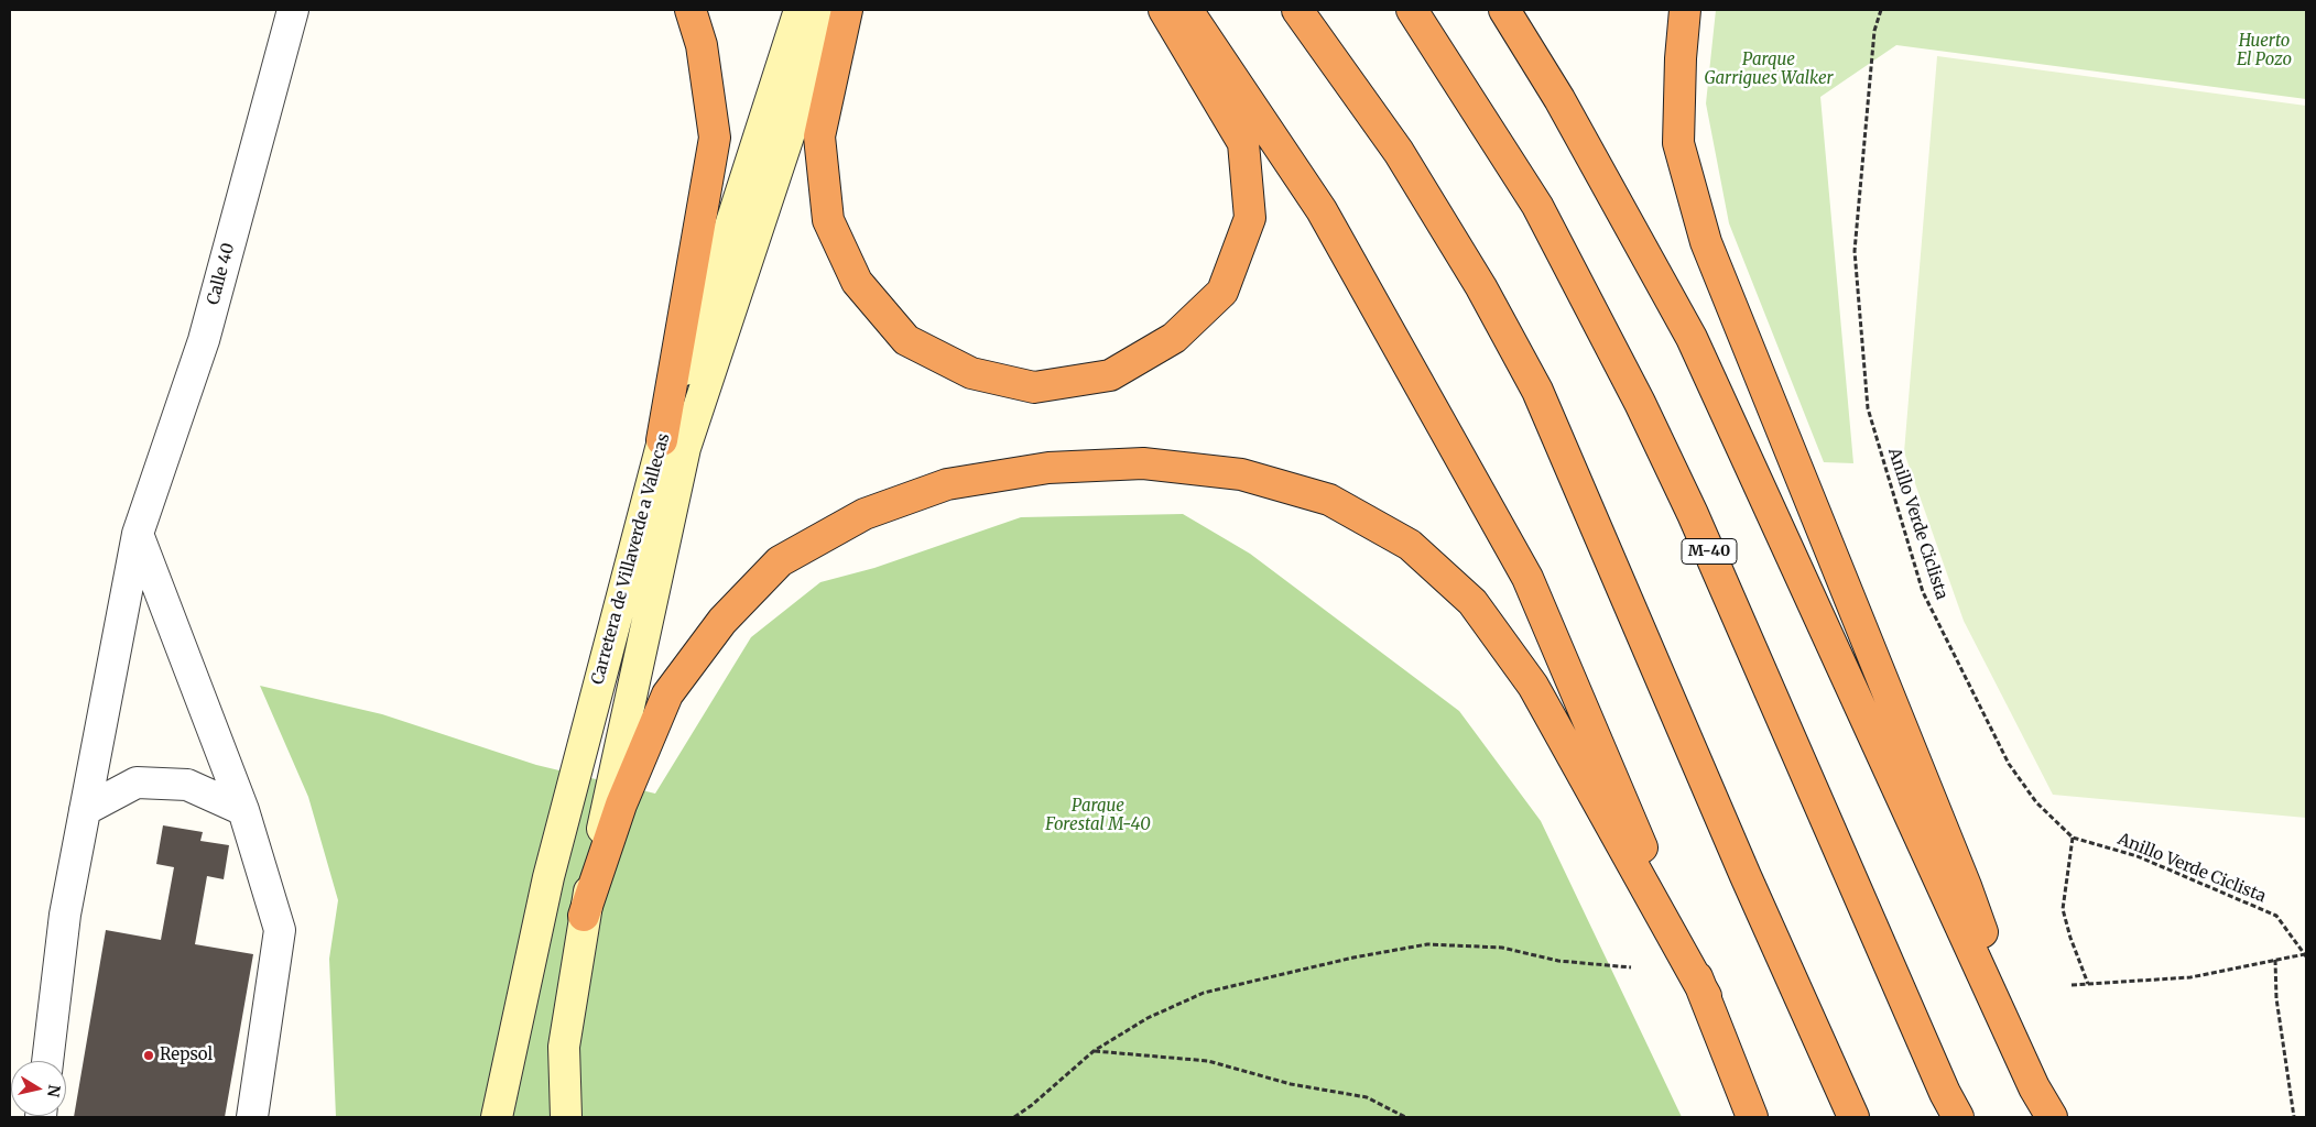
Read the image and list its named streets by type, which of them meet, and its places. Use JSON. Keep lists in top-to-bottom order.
{
  "streets": {
    "highway": ["M-40"],
    "main road": ["Carretera de Villaverde a Vallecas"],
    "street": ["Calle 40"],
    "path": ["Anillo Verde Ciclista"]
  },
  "parks": ["Huerto El Pozo", "Parque Garrigues Walker", "Parque Forestal M-40"],
  "places": ["Repsol"],
  "north": "right"
}
